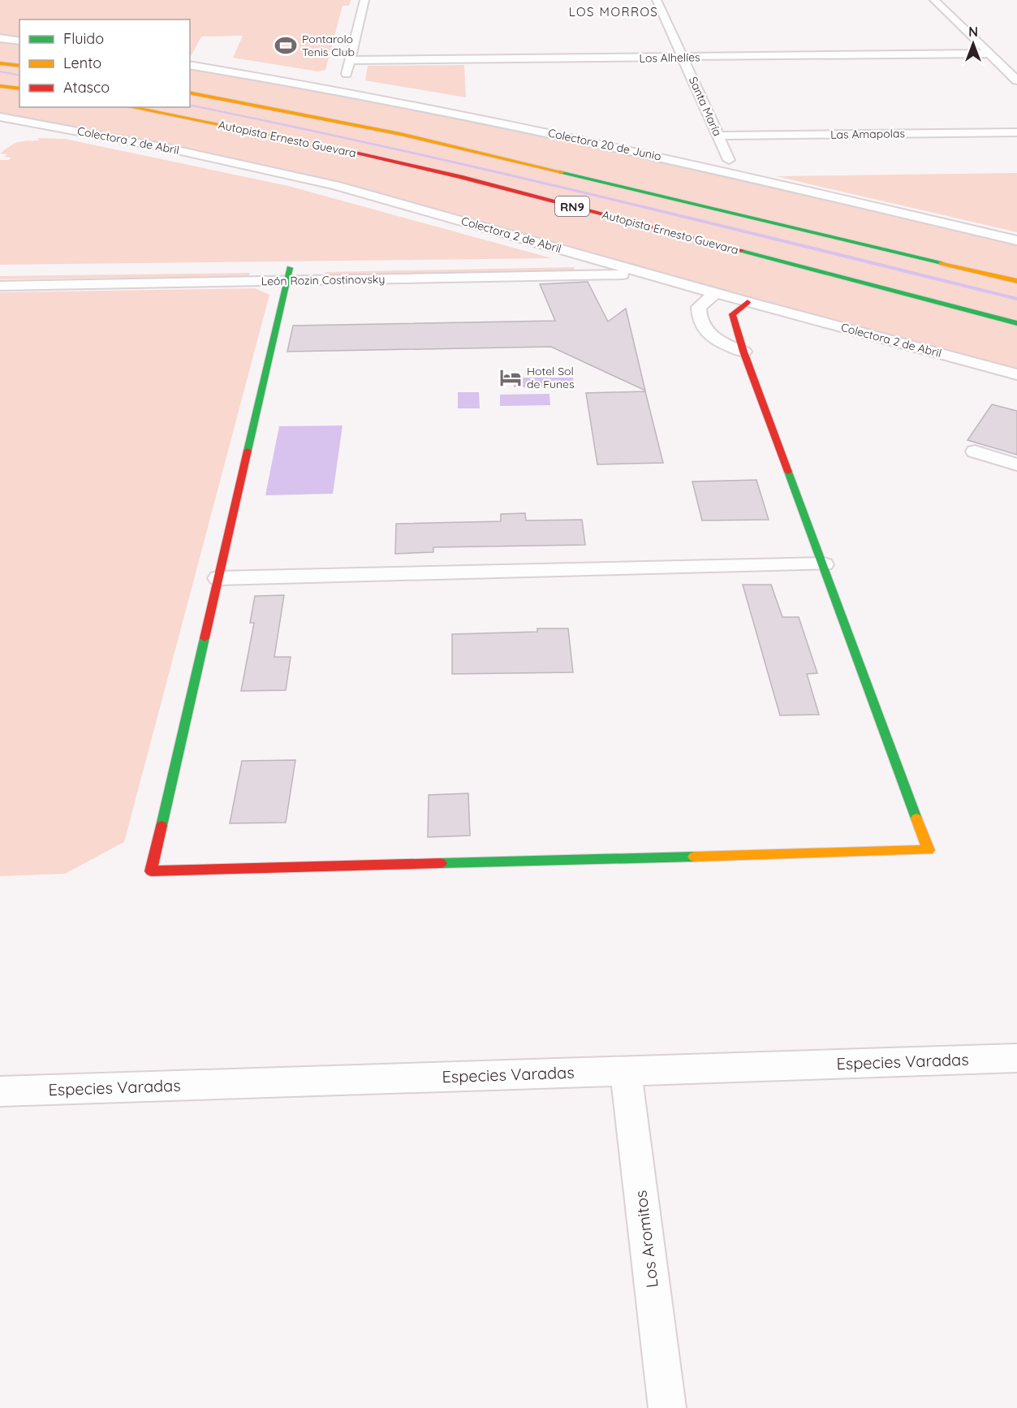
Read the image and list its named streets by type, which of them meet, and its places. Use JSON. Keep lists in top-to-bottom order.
{
  "streets": {
    "main road": ["Autopista Ernesto Guevara", "RN9"],
    "street": [
      "Los Alhelíes",
      "Santa María",
      "Las Amapolas",
      "Colectora 2 de Abril",
      "Colectora 20 de Junio",
      "León Rozin Costinovsky",
      "Especies Varadas",
      "Los Aromitos"
    ]
  },
  "crossings": [
    ["Los Alhelíes", "Santa María"],
    ["Santa María", "Las Amapolas"],
    ["Colectora 2 de Abril", "León Rozin Costinovsky"],
    ["Especies Varadas", "Los Aromitos"]
  ],
  "districts": ["LOS MORROS"],
  "places": {
    "sports": ["Pontarolo Tenis Club"],
    "hotel": ["Hotel Sol de Funes"]
  },
  "legend": ["Fluido", "Lento", "Atasco"],
  "north": "top"
}
